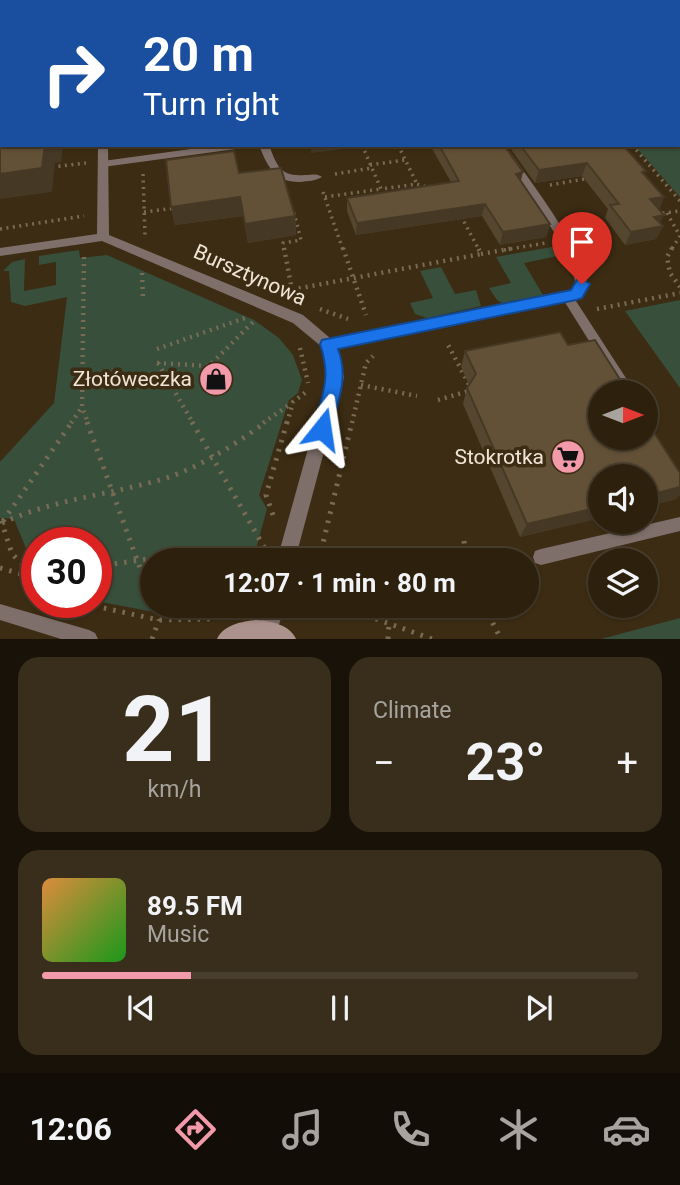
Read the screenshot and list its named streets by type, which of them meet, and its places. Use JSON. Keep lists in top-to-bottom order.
{
  "streets": {
    "street": ["Bursztynowa"]
  },
  "places": {
    "shop": ["Złotóweczka"],
    "supermarket": ["Stokrotka"]
  },
  "north": "right",
  "page": {
    "turn": ["20 m", "Turn right"],
    "limit": "30",
    "trip": "12:07 · 1 min · 80 m",
    "tile": [
      ["21", "km/h"],
      "Climate"
    ],
    "heat": ["−", "23°", "+"],
    "song": ["89.5 FM", "Music"],
    "tabs": "12:06"
  }
}
